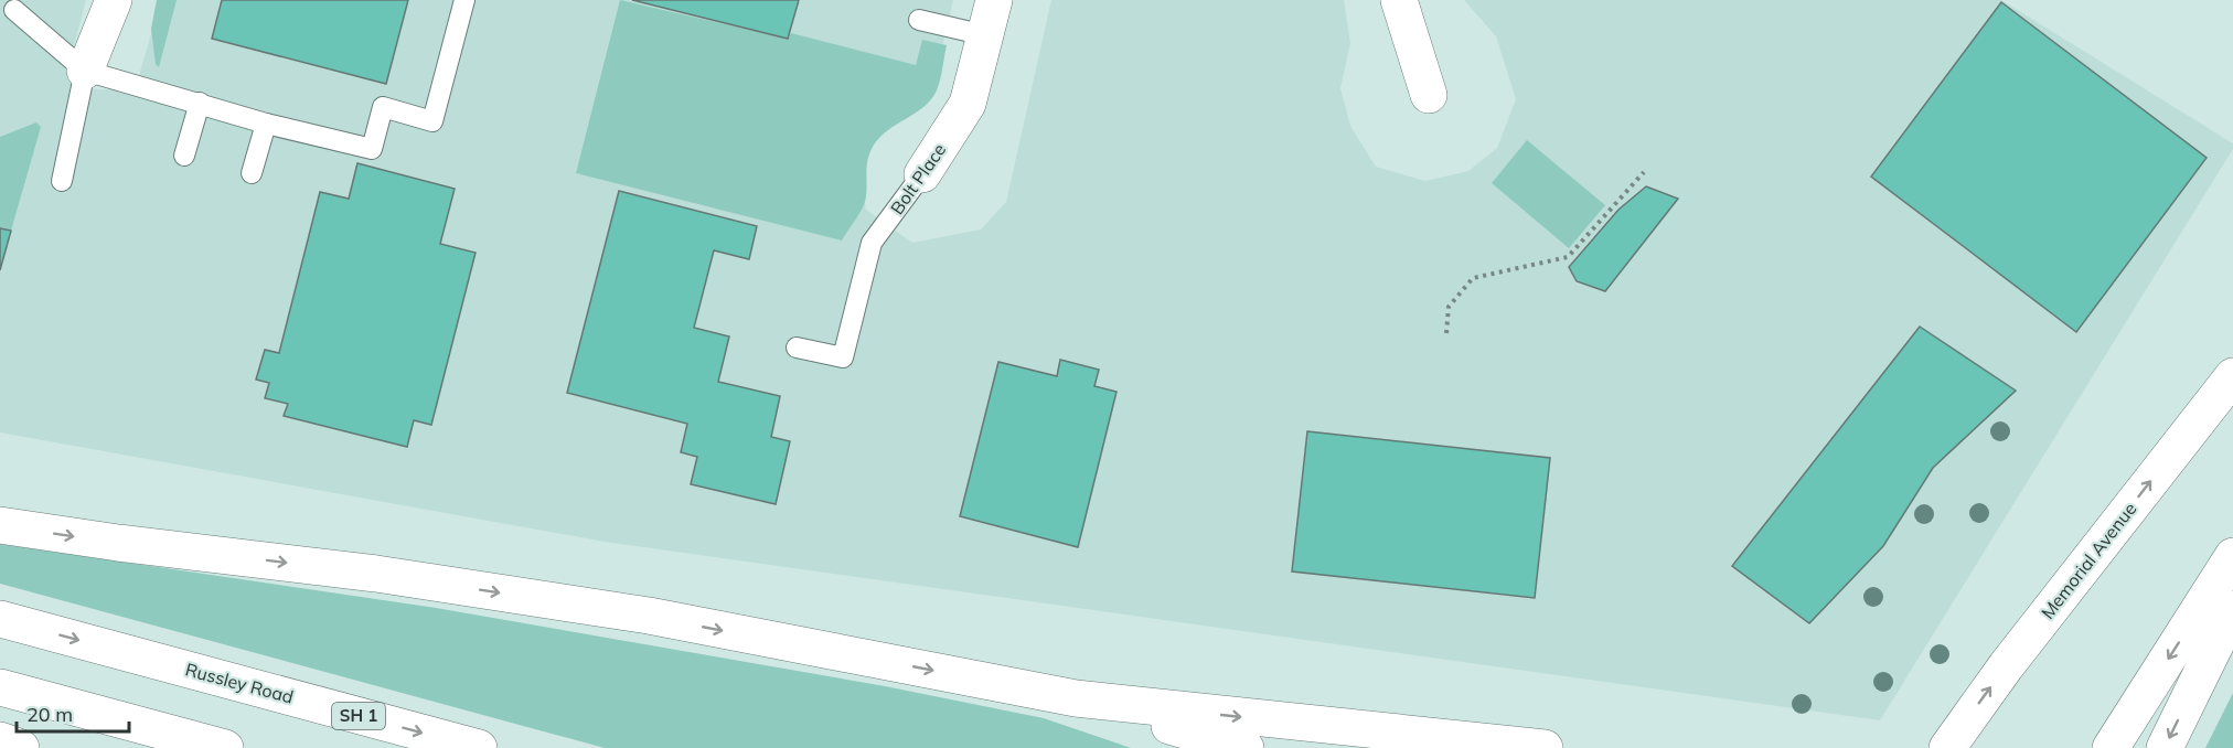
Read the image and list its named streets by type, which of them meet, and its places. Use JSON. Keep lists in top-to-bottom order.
{
  "streets": {
    "main road": [
      "Bolt Place",
      "Memorial Avenue",
      "Russley Road",
      "SH 1"
    ]
  },
  "scale_bar": "20 m"
}
